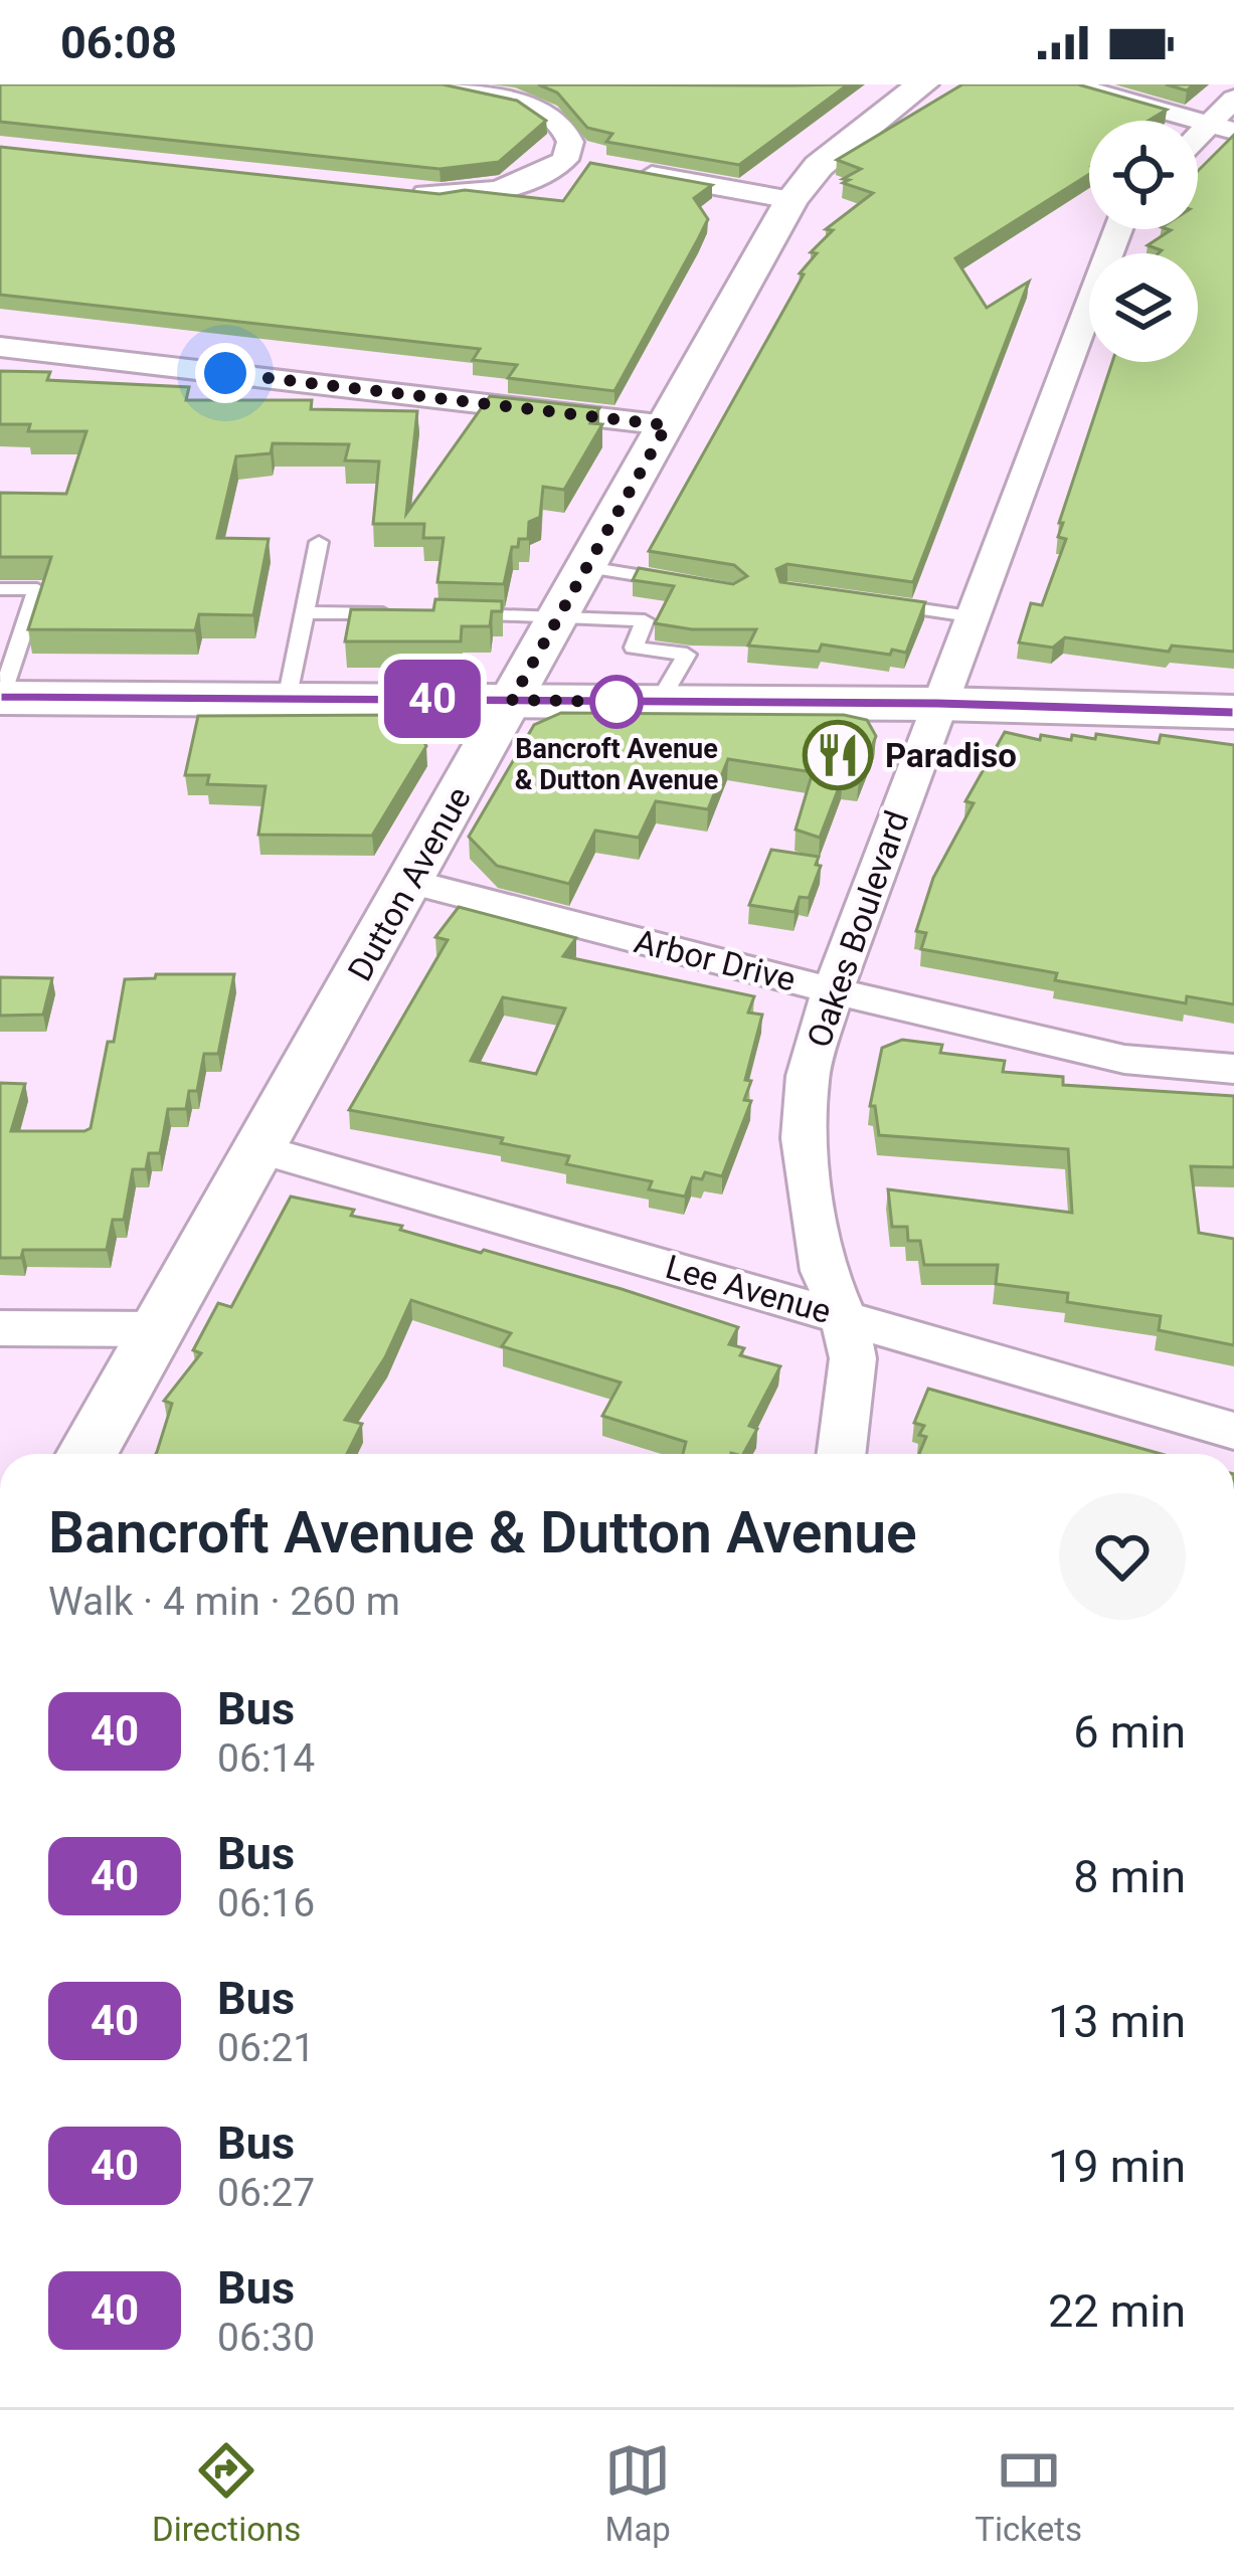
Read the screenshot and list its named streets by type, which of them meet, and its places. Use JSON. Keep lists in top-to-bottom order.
{
  "streets": {
    "street": [
      "Dutton Avenue",
      "Oakes Boulevard",
      "Arbor Drive",
      "Lee Avenue"
    ]
  },
  "crossings": [
    ["Dutton Avenue", "Arbor Drive"],
    ["Dutton Avenue", "Lee Avenue"],
    ["Oakes Boulevard", "Arbor Drive"],
    ["Oakes Boulevard", "Lee Avenue"]
  ],
  "places": {
    "other": ["Bancroft Avenue & Dutton Avenue"],
    "restaurant": ["Paradiso"]
  },
  "lines": ["bus line 40"],
  "page": {
    "status": "06:08",
    "on_map": "40",
    "heading": ["Bancroft Avenue & Dutton Avenue", "Walk · 4 min · 260 m"],
    "list": [
      {
        "mark": "40",
        "name": "Bus",
        "note": "06:14",
        "value": "6 min"
      },
      {
        "mark": "40",
        "name": "Bus",
        "note": "06:16",
        "value": "8 min"
      },
      {
        "mark": "40",
        "name": "Bus",
        "note": "06:21",
        "value": "13 min"
      },
      {
        "mark": "40",
        "name": "Bus",
        "note": "06:27",
        "value": "19 min"
      },
      {
        "mark": "40",
        "name": "Bus",
        "note": "06:30",
        "value": "22 min"
      }
    ],
    "tabs": ["Directions", "Map", "Tickets"]
  }
}
